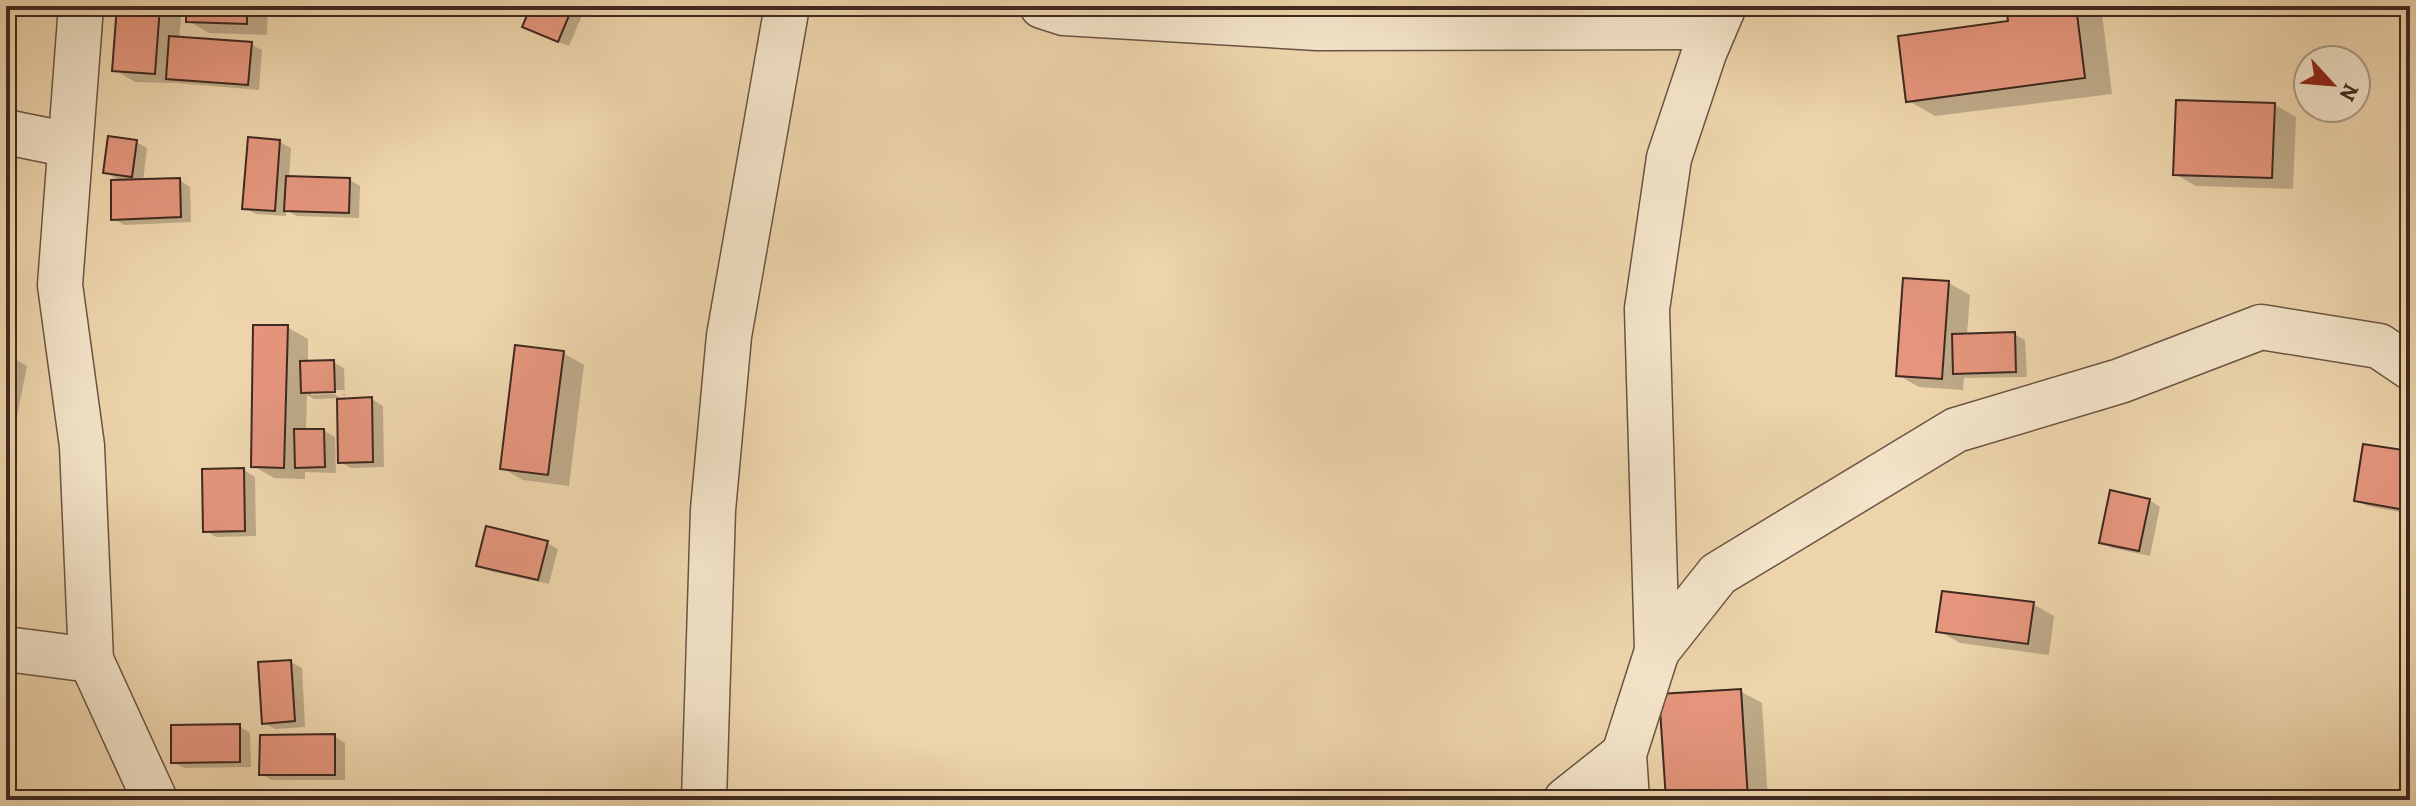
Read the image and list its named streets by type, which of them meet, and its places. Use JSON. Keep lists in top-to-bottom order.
{
  "north": "bottom right"
}
